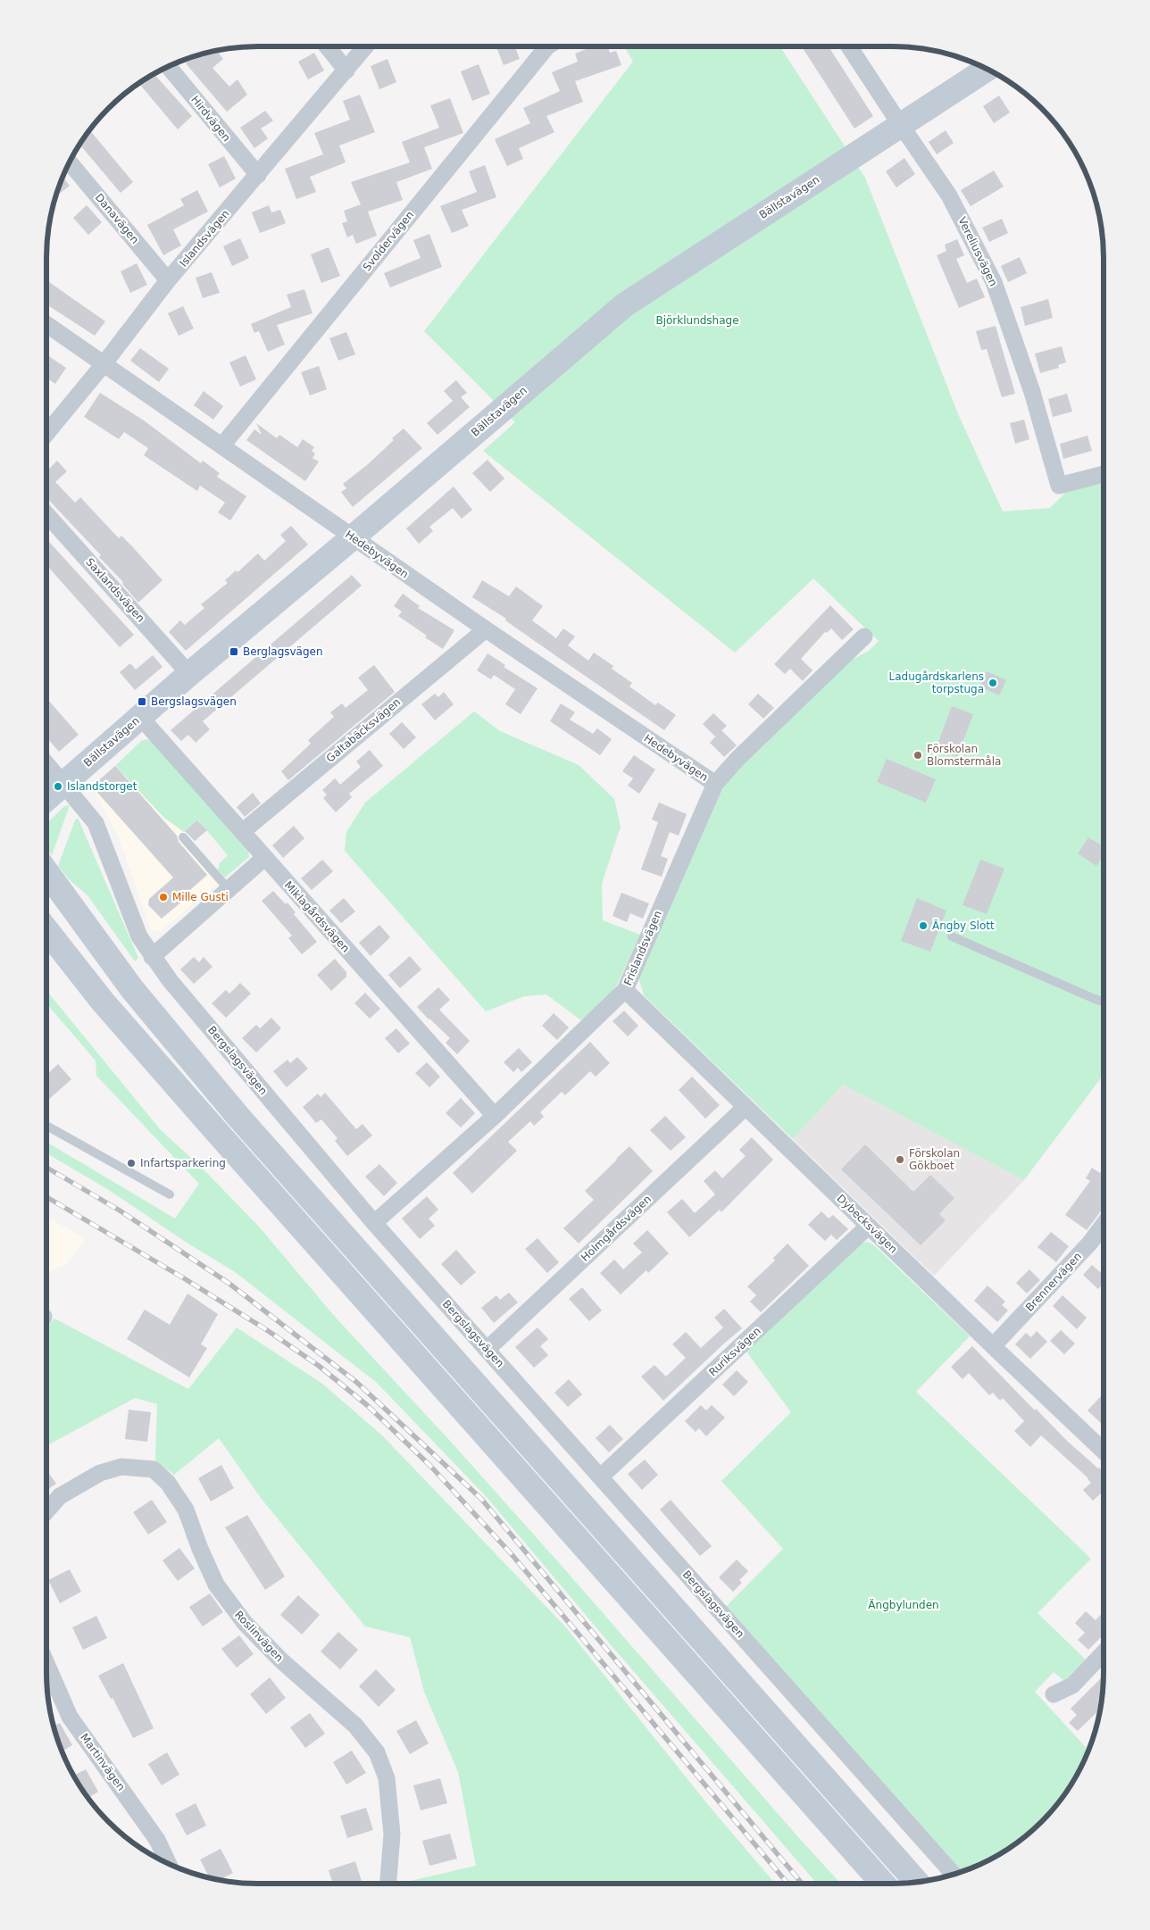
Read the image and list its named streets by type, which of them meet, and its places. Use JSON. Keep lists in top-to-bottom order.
{
  "streets": {
    "main road": ["Bällstavägen"],
    "street": [
      "Hirdvägen",
      "Danavägen",
      "Islandsvägen",
      "Svoldervägen",
      "Vereliusvägen",
      "Hedebyvägen",
      "Saxlandsvägen",
      "Galtabäcksvägen",
      "Miklagårdsvägen",
      "Frislandsvägen",
      "Bergslagsvägen",
      "Dybecksvägen",
      "Holmgårdsvägen",
      "Brennervägen",
      "Ruriksvägen",
      "Roslinvägen",
      "Martinvägen"
    ]
  },
  "crossings": [
    ["Hirdvägen", "Islandsvägen"],
    ["Bällstavägen", "Vereliusvägen"],
    ["Bällstavägen", "Hedebyvägen"],
    ["Bällstavägen", "Saxlandsvägen"],
    ["Bällstavägen", "Miklagårdsvägen"],
    ["Bällstavägen", "Bergslagsvägen"],
    ["Danavägen", "Islandsvägen"],
    ["Islandsvägen", "Hedebyvägen"],
    ["Svoldervägen", "Hedebyvägen"],
    ["Hedebyvägen", "Galtabäcksvägen"],
    ["Hedebyvägen", "Frislandsvägen"],
    ["Galtabäcksvägen", "Miklagårdsvägen"],
    ["Miklagårdsvägen", "Frislandsvägen"],
    ["Frislandsvägen", "Bergslagsvägen"],
    ["Frislandsvägen", "Dybecksvägen"],
    ["Bergslagsvägen", "Holmgårdsvägen"],
    ["Bergslagsvägen", "Ruriksvägen"],
    ["Dybecksvägen", "Holmgårdsvägen"],
    ["Dybecksvägen", "Brennervägen"],
    ["Dybecksvägen", "Ruriksvägen"]
  ],
  "parks": ["Björklundshage", "Ängbylunden"],
  "places": {
    "transit": ["Berglagsvägen", "Bergslagsvägen"],
    "other": [
      "Ladugårdskarlens torpstuga",
      "Förskolan Blomstermåla",
      "Islandstorget",
      "Mille Gusti",
      "Ängby Slott",
      "Förskolan Gökboet",
      "Infartsparkering"
    ]
  }
}
